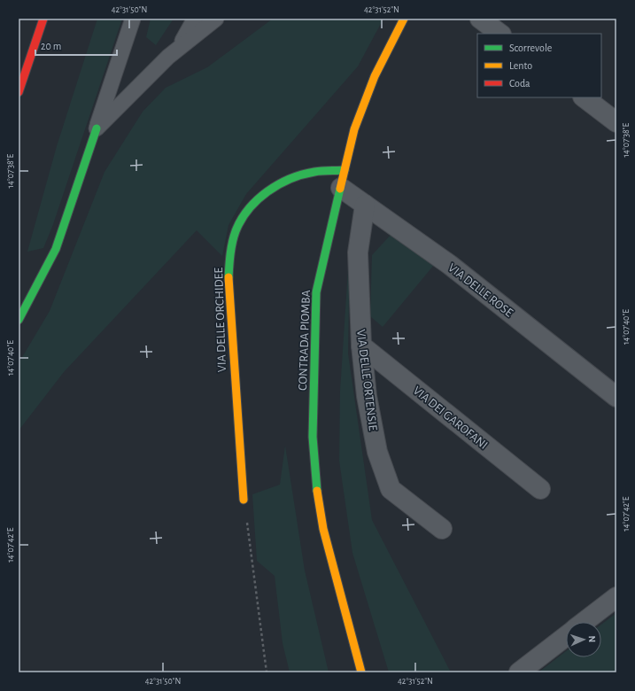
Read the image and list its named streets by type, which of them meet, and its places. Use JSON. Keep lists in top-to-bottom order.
{
  "streets": {
    "main road": ["VIA DELLE ORCHIDEE", "CONTRADA PIOMBA"],
    "street": ["VIA DELLE ROSE", "VIA DELLE ORTENSIE", "VIA DEI GAROFANI"]
  },
  "crossings": [
    ["VIA DELLE ROSE", "VIA DELLE ORCHIDEE"],
    ["VIA DELLE ROSE", "CONTRADA PIOMBA"],
    ["VIA DELLE ROSE", "VIA DELLE ORTENSIE"],
    ["VIA DELLE ORCHIDEE", "CONTRADA PIOMBA"],
    ["VIA DELLE ORTENSIE", "VIA DEI GAROFANI"]
  ],
  "legend": ["Scorrevole", "Lento", "Coda"],
  "scale_bar": "20 m",
  "north": "right",
  "coordinates": [
    "42°31'50\"N",
    "42°31'52\"N",
    "14°07'38\"E",
    "14°07'40\"E",
    "14°07'42\"E"
  ]
}
